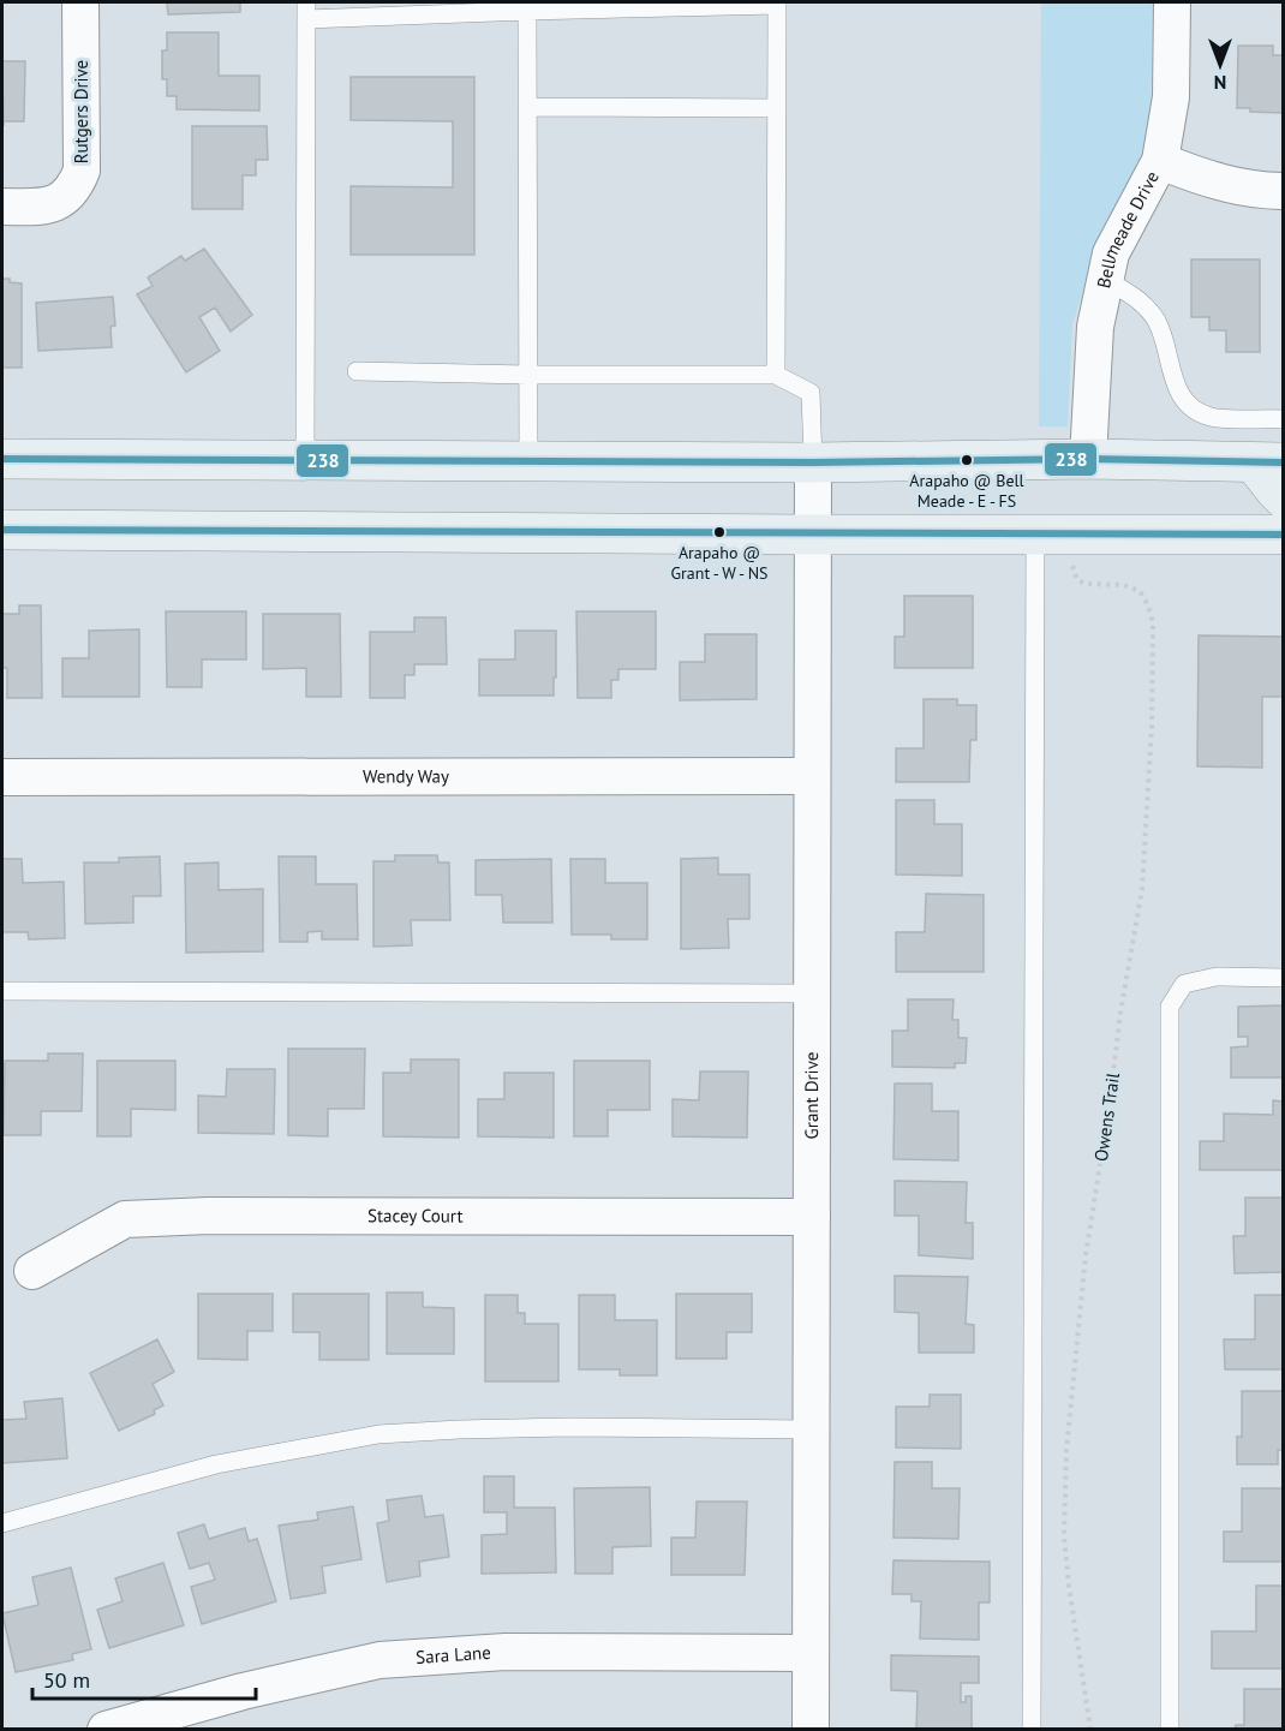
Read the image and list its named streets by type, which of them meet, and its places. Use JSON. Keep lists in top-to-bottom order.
{
  "streets": {
    "street": [
      "Rutgers Drive",
      "Bellmeade Drive",
      "Wendy Way",
      "Grant Drive",
      "Stacey Court",
      "Sara Lane"
    ],
    "path": ["Owens Trail"]
  },
  "crossings": [
    ["Wendy Way", "Grant Drive"],
    ["Grant Drive", "Stacey Court"],
    ["Grant Drive", "Sara Lane"]
  ],
  "places": ["Arapaho @ Bell Meade - E - FS", "Arapaho @ Grant - W - NS"],
  "lines": ["transit line 238"],
  "scale_bar": "50 m",
  "north": "bottom"
}
